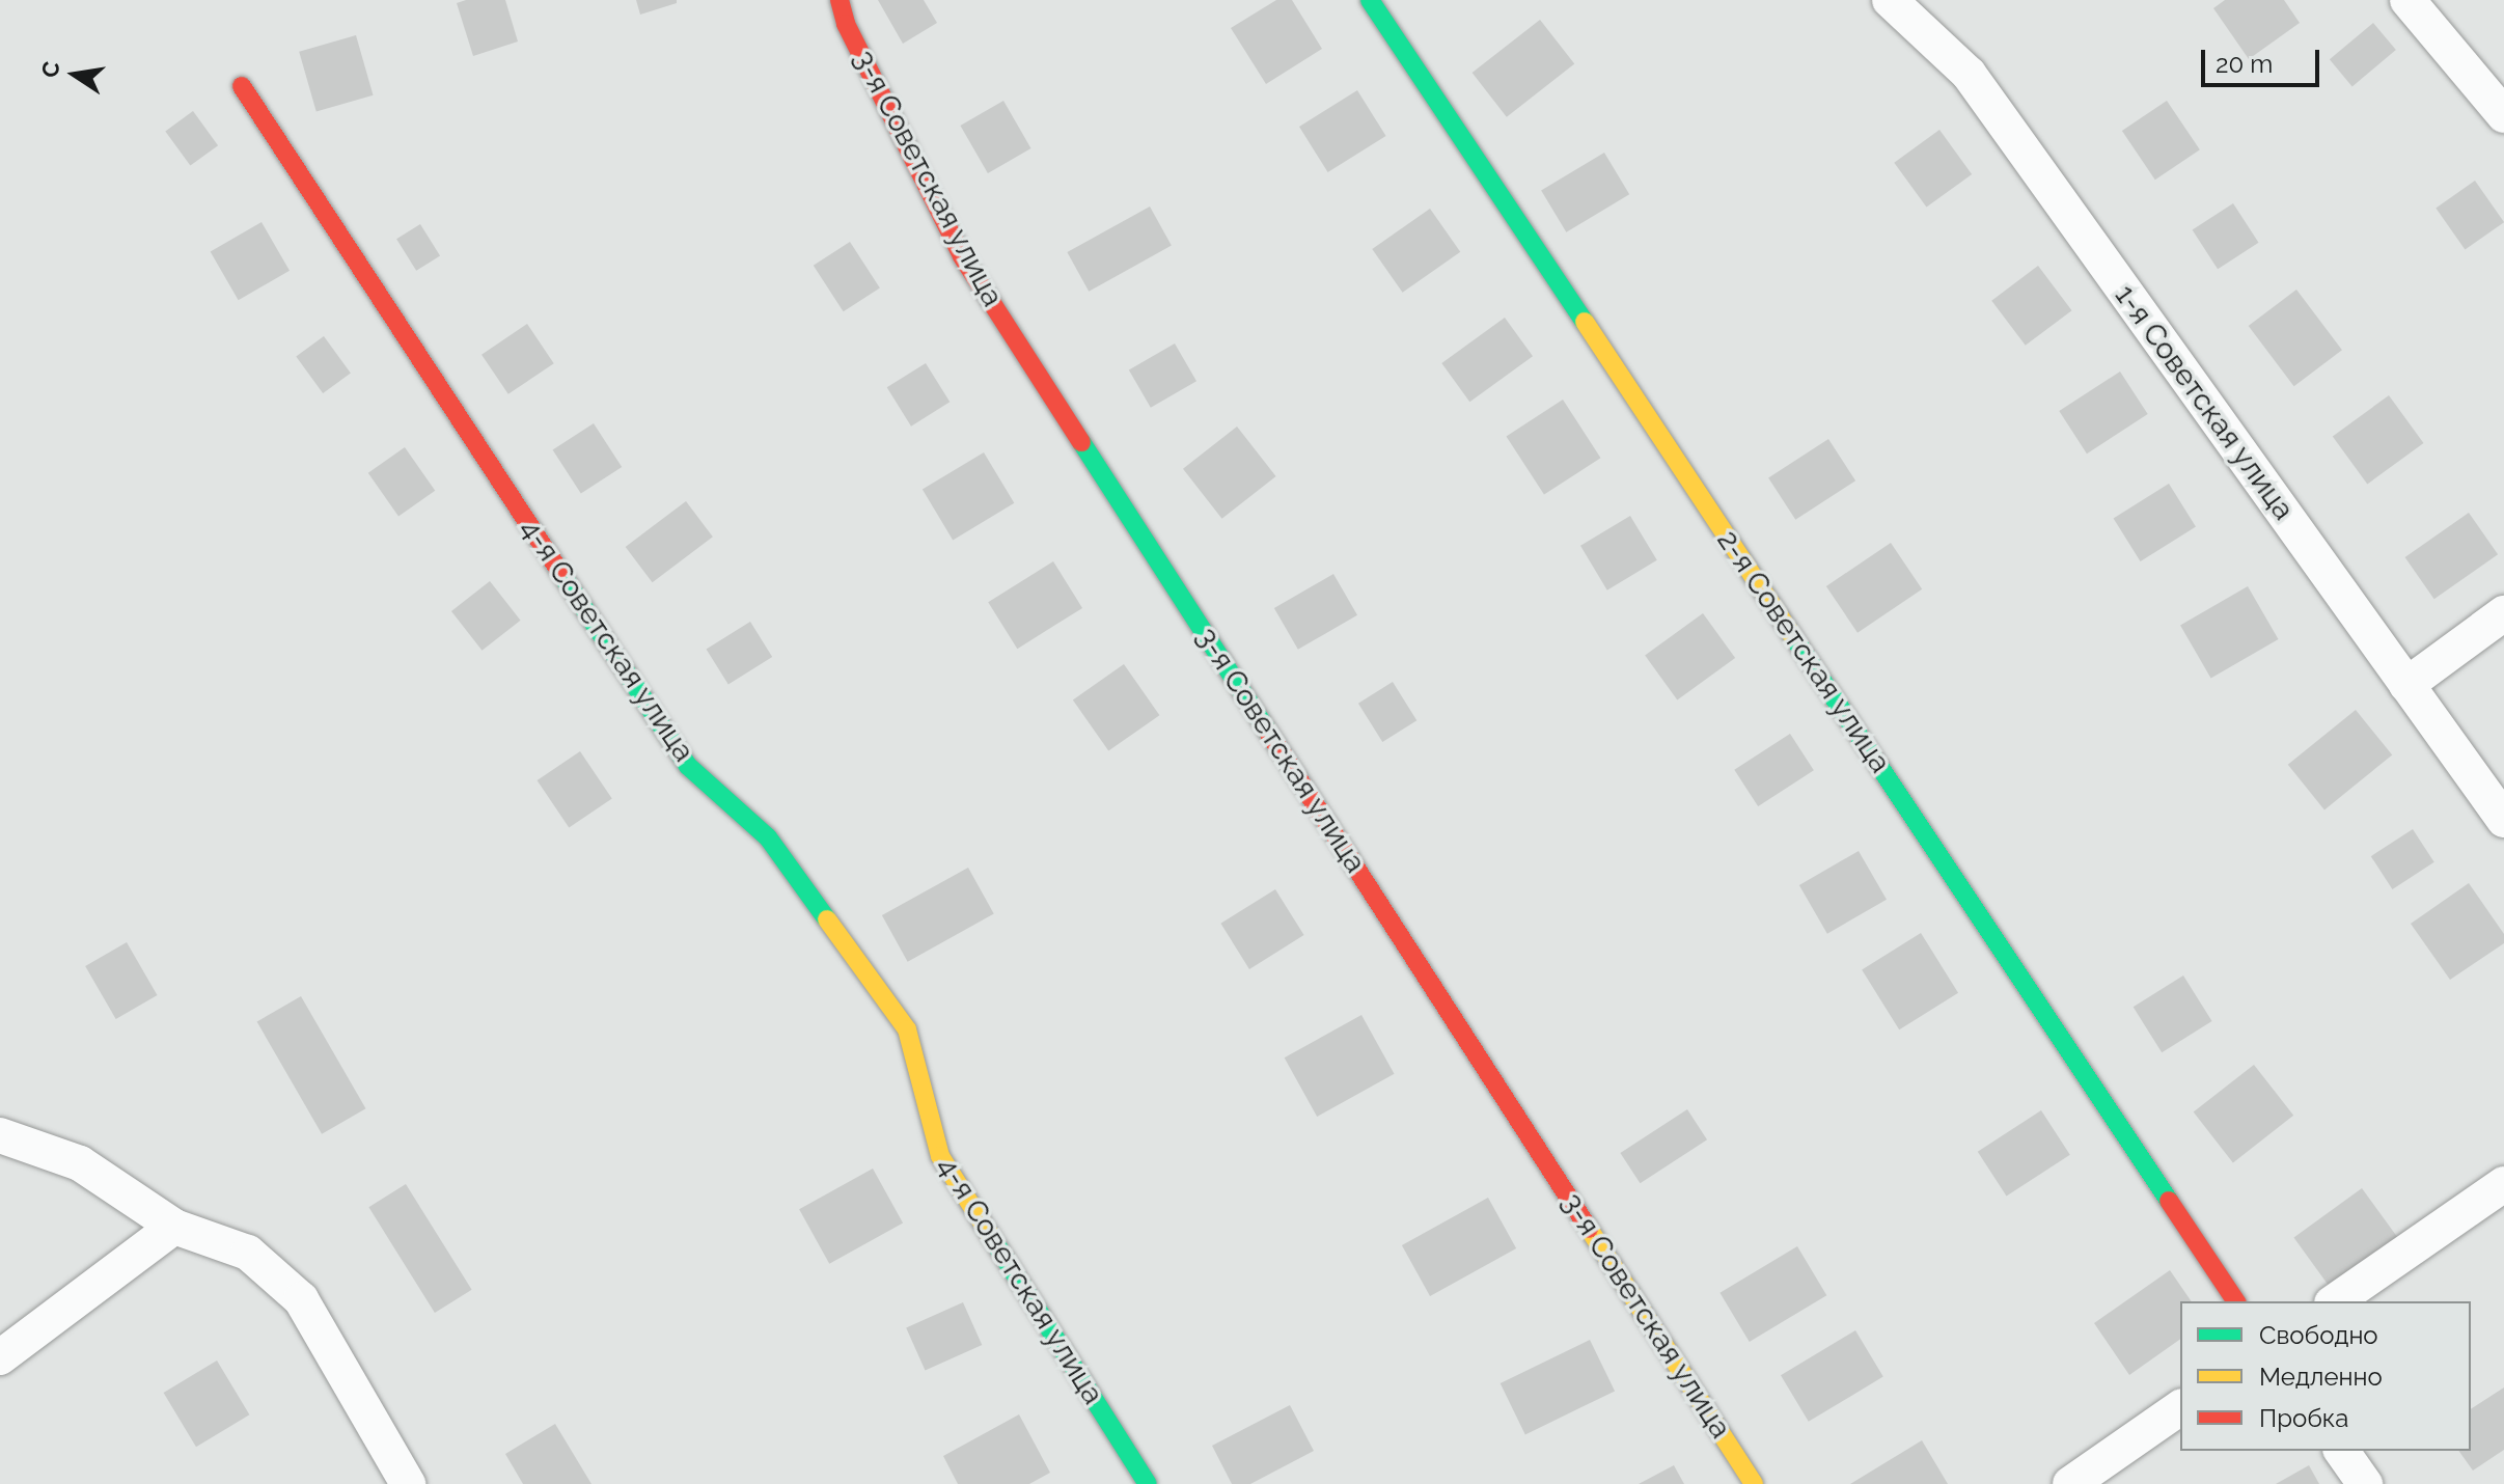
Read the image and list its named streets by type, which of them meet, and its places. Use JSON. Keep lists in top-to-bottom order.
{
  "streets": {
    "street": [
      "3-я Советская улица",
      "1-я Советская улица",
      "4-я Советская улица",
      "2-я Советская улица"
    ]
  },
  "legend": ["Свободно", "Медленно", "Пробка"],
  "scale_bar": "20 m",
  "north": "left"
}
